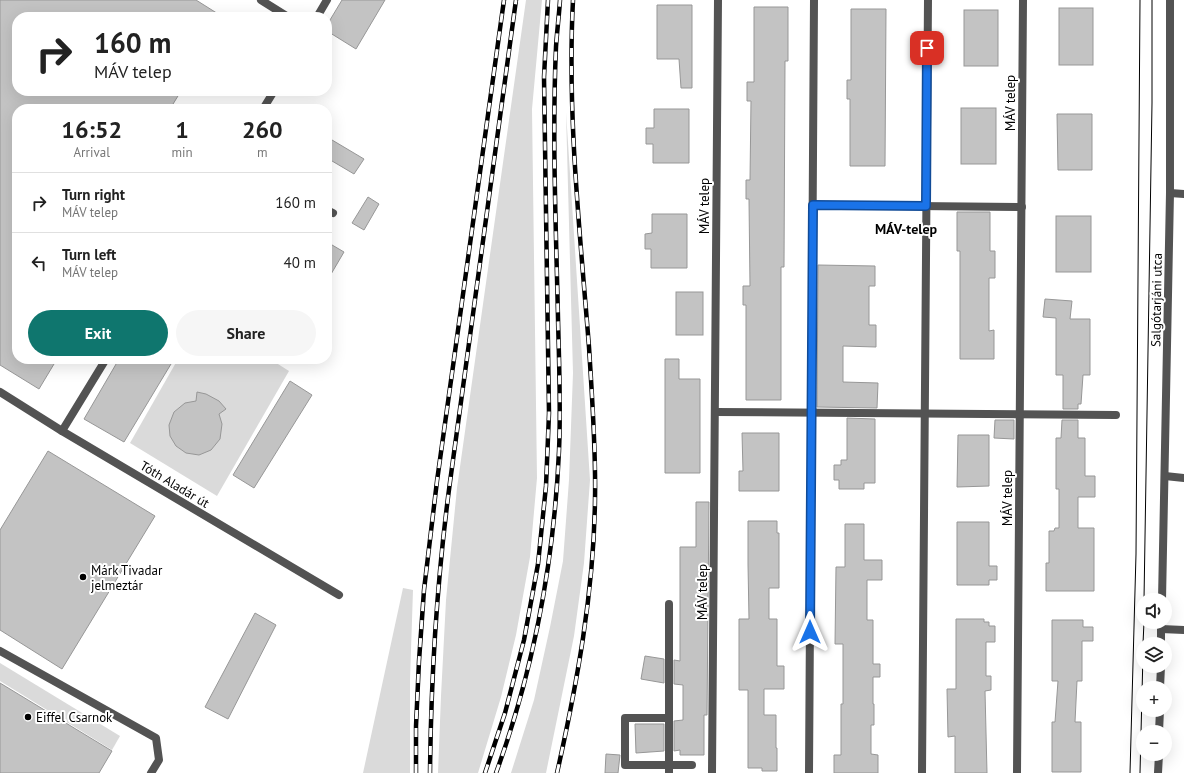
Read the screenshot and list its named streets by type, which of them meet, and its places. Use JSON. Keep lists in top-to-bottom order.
{
  "streets": {
    "street": ["MÁV telep", "Salgótarjáni utca", "Tóth Aladár út"]
  },
  "districts": ["MÁV-telep"],
  "places": ["Márk Tivadar jelmeztár", "Eiffel Csarnok"],
  "page": {
    "turn": ["160 m", "MÁV telep"],
    "eta": [
      "16:52",
      "Arrival",
      "1",
      "min",
      "260",
      "m"
    ],
    "list": [
      {
        "name": "Turn right",
        "note": "MÁV telep",
        "value": "160 m"
      },
      {
        "name": "Turn left",
        "note": "MÁV telep",
        "value": "40 m"
      }
    ],
    "buttons": ["Exit", "Share"],
    "map_buttons": ["+", "−"]
  }
}
